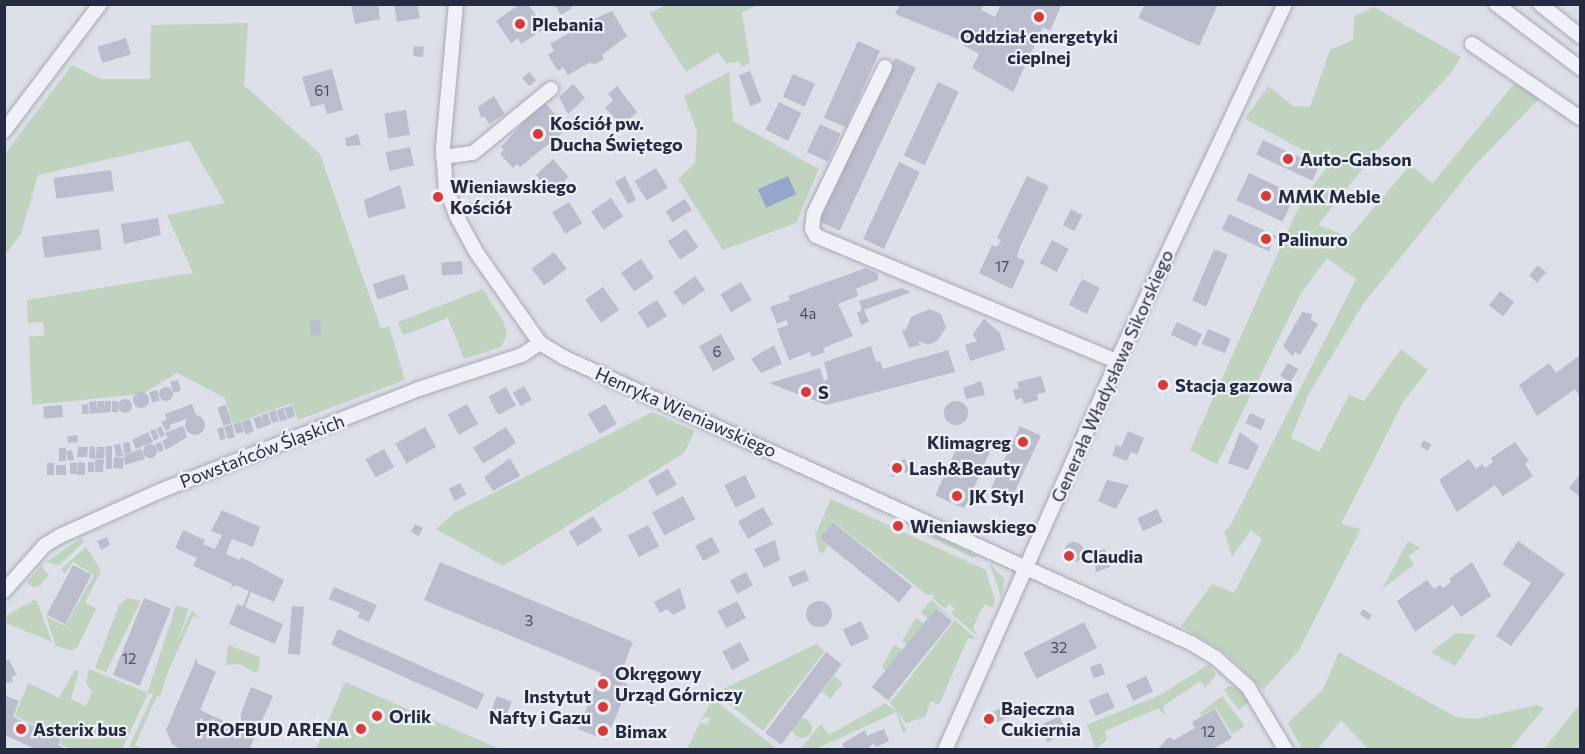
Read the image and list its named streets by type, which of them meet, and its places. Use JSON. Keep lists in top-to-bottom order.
{
  "streets": {
    "street": ["Generała Władysława Sikorskiego", "Henryka Wieniawskiego", "Powstańców Śląskich"]
  },
  "crossings": [
    ["Generała Władysława Sikorskiego", "Henryka Wieniawskiego"],
    ["Henryka Wieniawskiego", "Powstańców Śląskich"]
  ],
  "places": [
    "Oddział energetyki cieplnej",
    "Plebania",
    "Kościół pw. Ducha Świętego",
    "Auto-Gabson",
    "MMK Meble",
    "Wieniawskiego Kościół",
    "Palinuro",
    "Stacja gazowa",
    "S",
    "Klimagreg",
    "Lash&Beauty",
    "JK Styl",
    "Wieniawskiego",
    "Claudia",
    "Okręgowy Urząd Górniczy",
    "Instytut Nafty i Gazu",
    "Orlik",
    "Bajeczna Cukiernia",
    "Asterix bus",
    "PROFBUD ARENA",
    "Bimax"
  ],
  "house_numbers": [
    "61",
    "17",
    "4a",
    "6",
    "3",
    "32",
    "12",
    "12"
  ]
}
